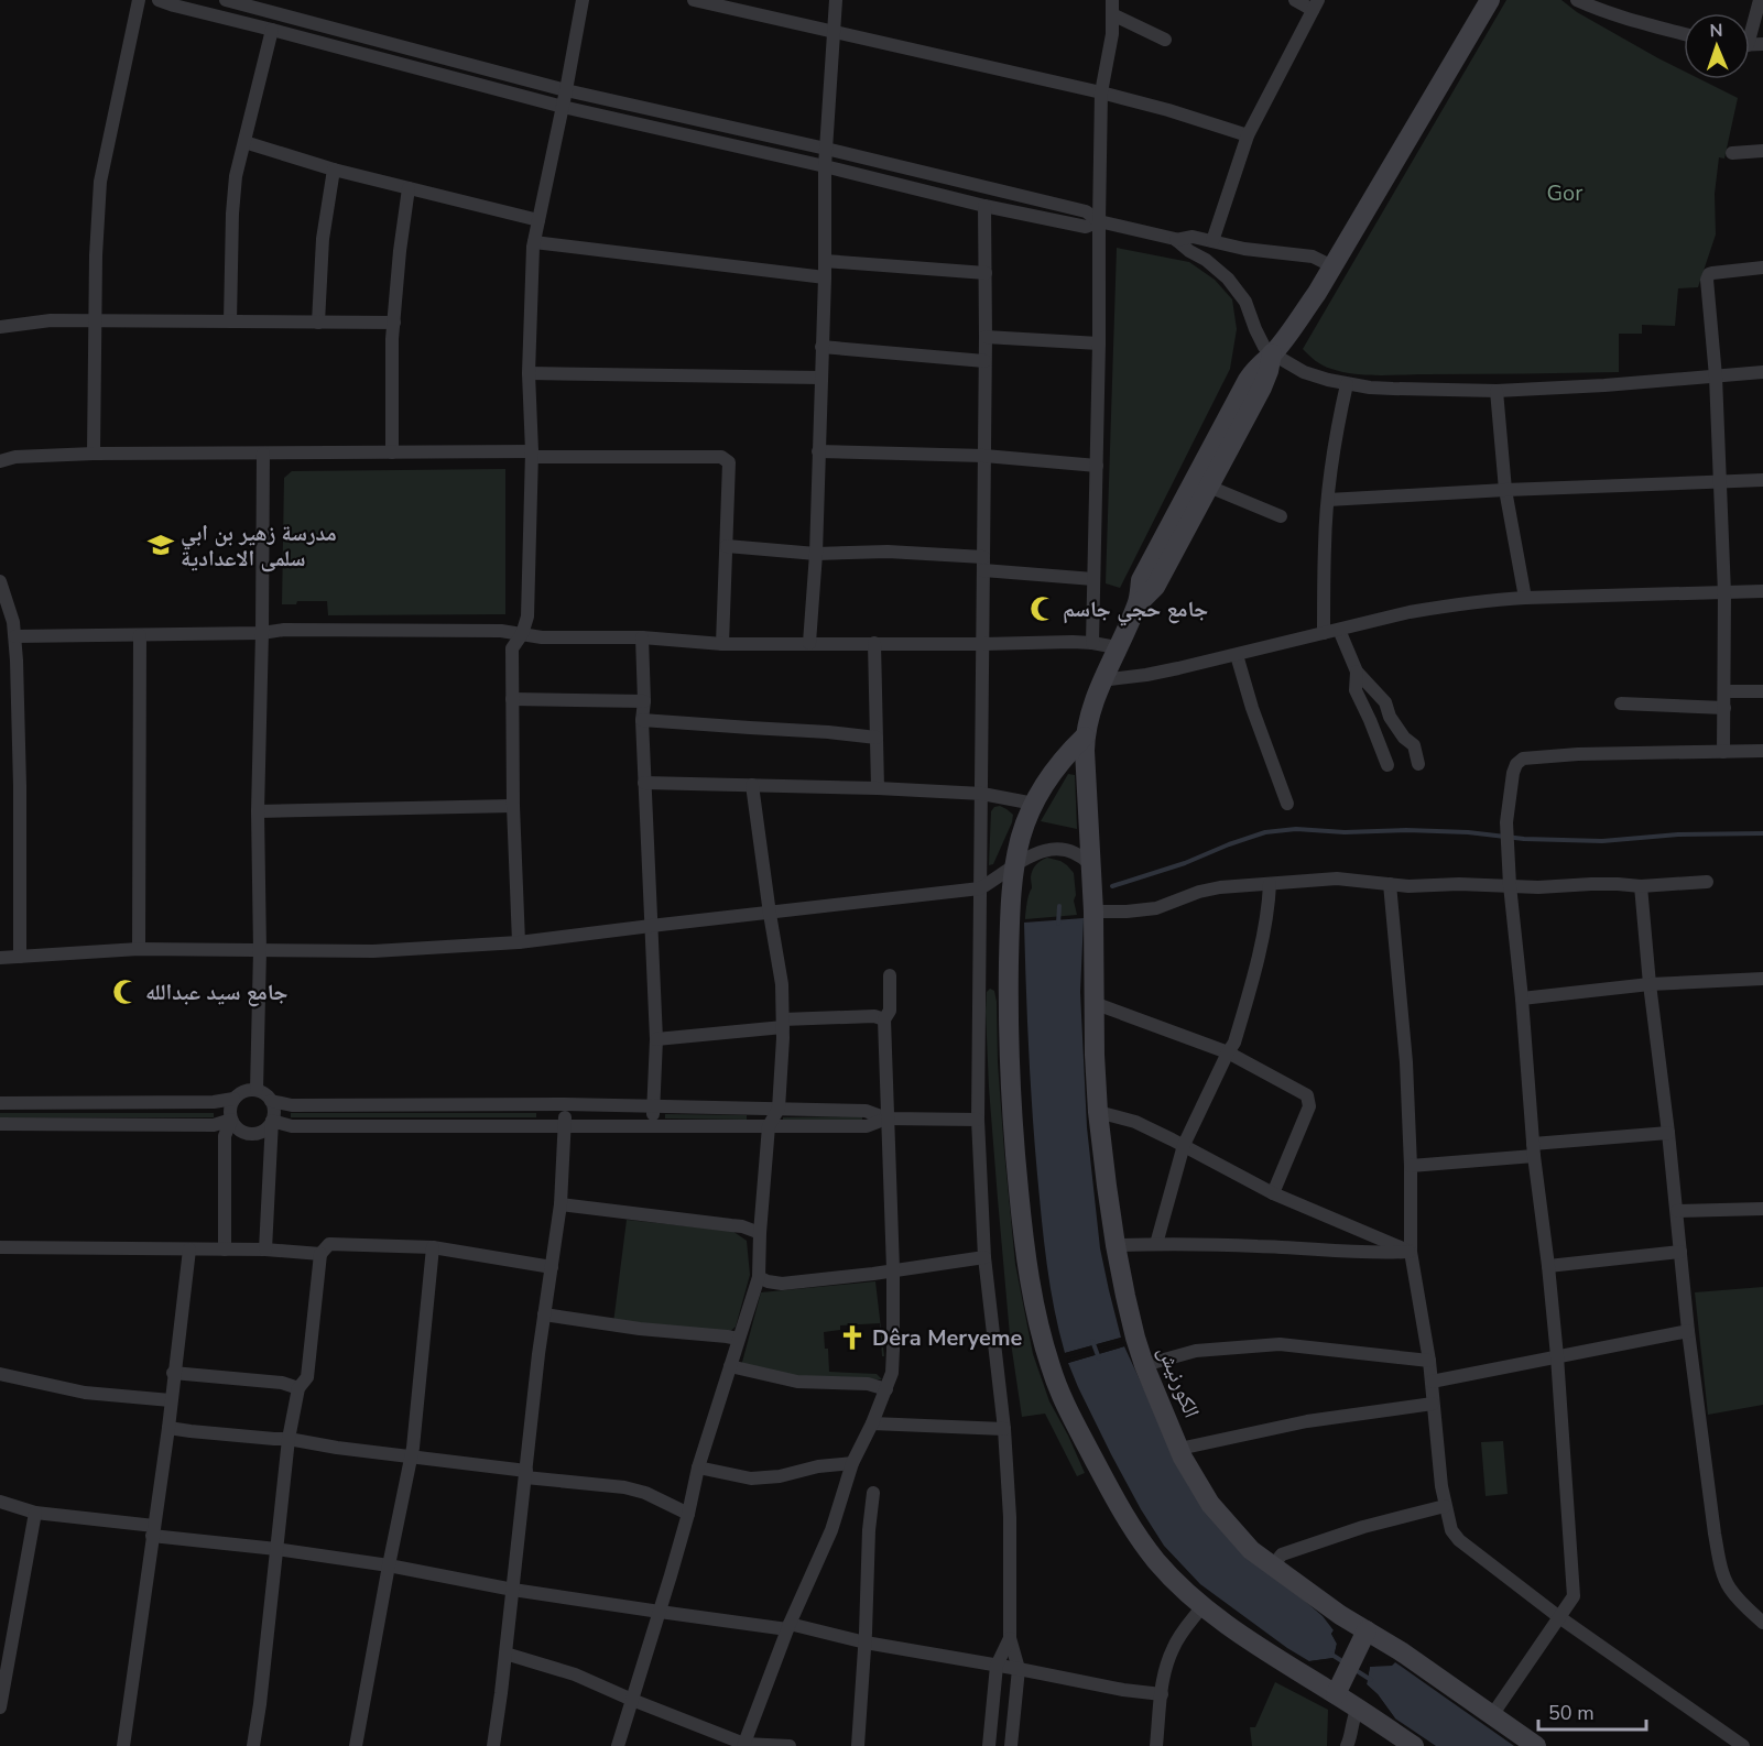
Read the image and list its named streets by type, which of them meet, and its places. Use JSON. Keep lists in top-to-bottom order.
{
  "streets": {
    "main road": ["الكورنيش"]
  },
  "parks": ["Gor"],
  "places": {
    "school or university": ["مدرسة زهير بن ابي سلمى الاعدادية"],
    "mosque": ["جامع حجي جاسم", "جامع سيد عبدالله"],
    "church": ["Dêra Meryeme"]
  },
  "scale_bar": "50 m",
  "north": "top"
}
